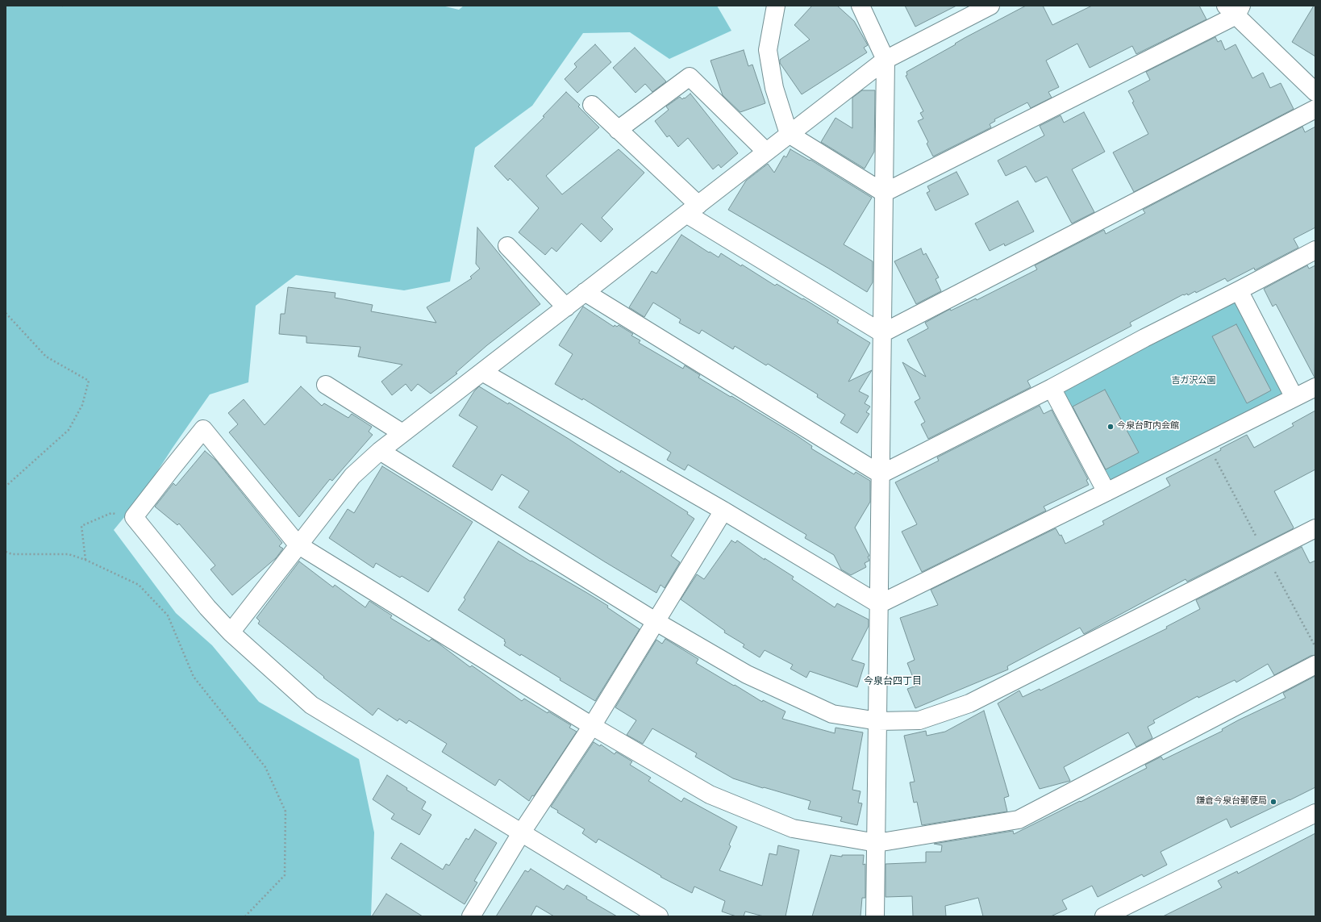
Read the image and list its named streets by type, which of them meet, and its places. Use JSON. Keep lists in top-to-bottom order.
{
  "districts": ["今泉台四丁目"],
  "parks": ["吉ガ沢公園"],
  "places": ["今泉台町内会館", "鎌倉今泉台郵便局"]
}
